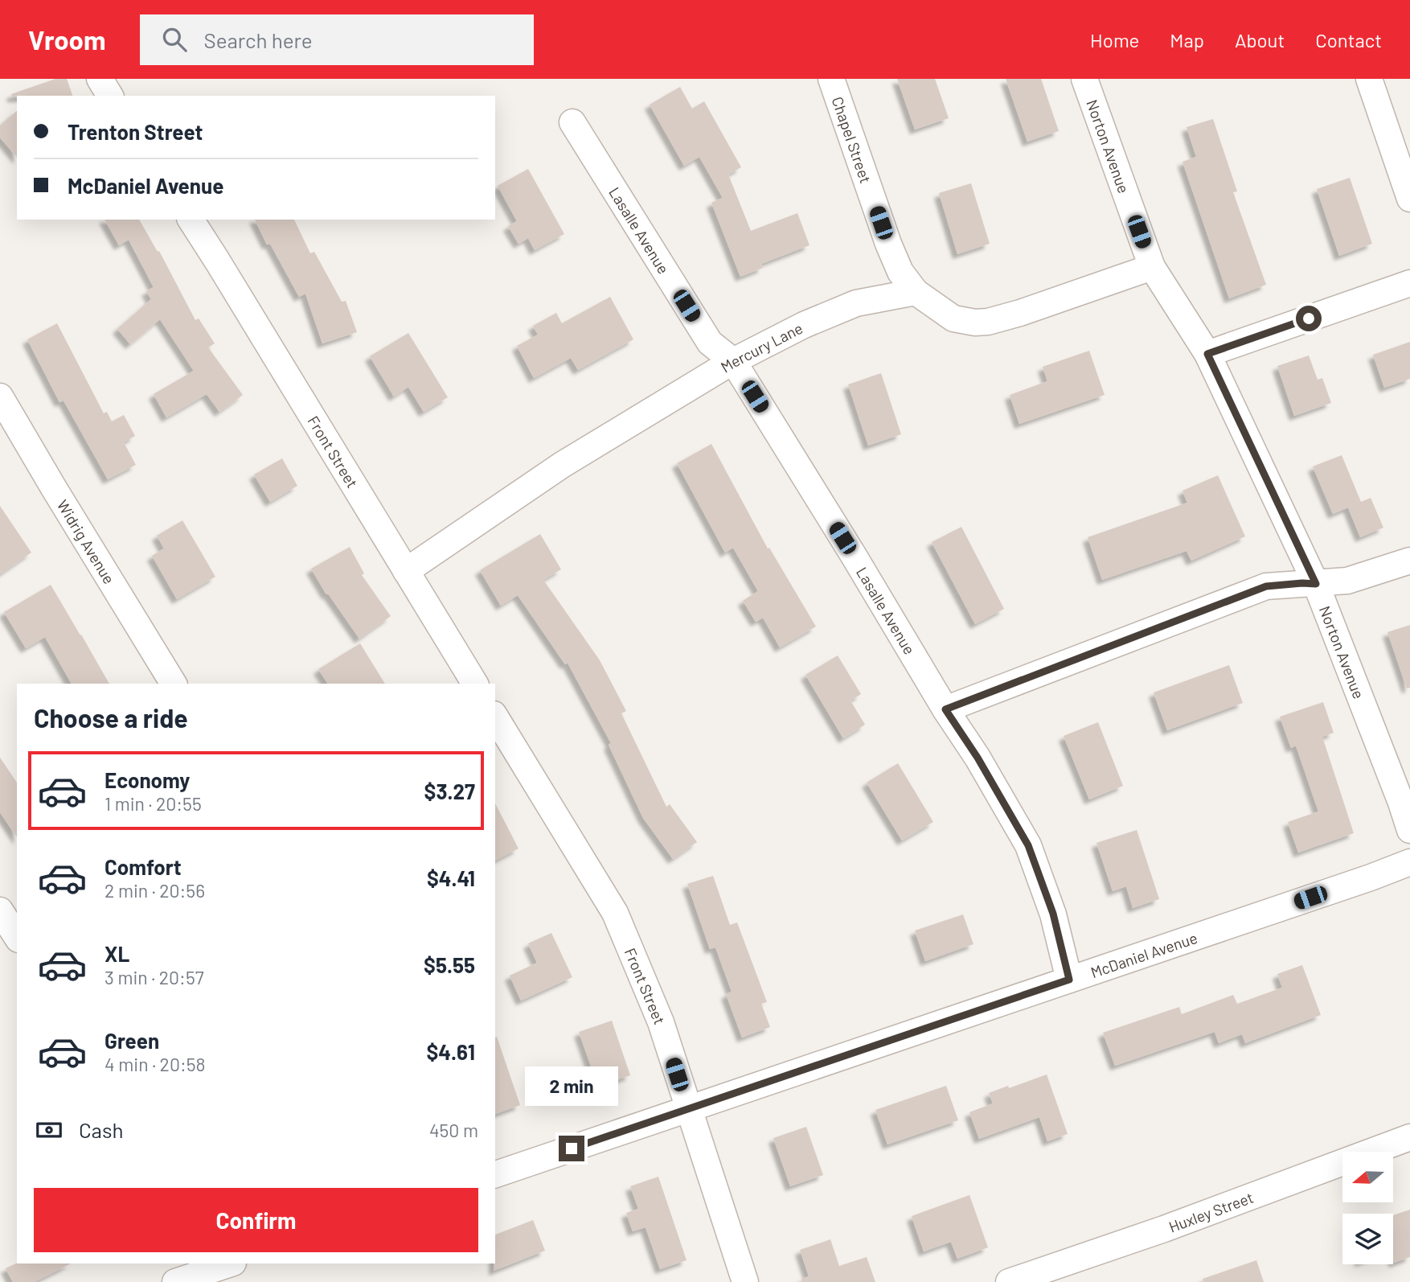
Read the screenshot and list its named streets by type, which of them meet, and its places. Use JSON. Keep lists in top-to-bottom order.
{
  "streets": {
    "street": [
      "Chapel Street",
      "Norton Avenue",
      "Lasalle Avenue",
      "Mercury Lane",
      "Front Street",
      "Widrig Avenue",
      "McDaniel Avenue",
      "Huxley Street"
    ]
  },
  "crossings": [
    ["Chapel Street", "Mercury Lane"],
    ["Lasalle Avenue", "Mercury Lane"],
    ["Lasalle Avenue", "McDaniel Avenue"],
    ["Mercury Lane", "Front Street"],
    ["Front Street", "McDaniel Avenue"]
  ],
  "north": "left",
  "page": {
    "header": "Vroom",
    "search": "Search here",
    "nav": [
      "Home",
      "Map",
      "About",
      "Contact"
    ],
    "banner": ["Trenton Street", "McDaniel Avenue"],
    "heading": "Choose a ride",
    "list": [
      {
        "name": "Economy",
        "note": "1 min · 20:55",
        "value": "$3.27"
      },
      {
        "name": "Comfort",
        "note": "2 min · 20:56",
        "value": "$4.41"
      },
      {
        "name": "XL",
        "note": "3 min · 20:57",
        "value": "$5.55"
      },
      {
        "name": "Green",
        "note": "4 min · 20:58",
        "value": "$4.61"
      }
    ],
    "bubble": "2 min",
    "pay": ["Cash", "450 m"],
    "buttons": "Confirm"
  }
}
